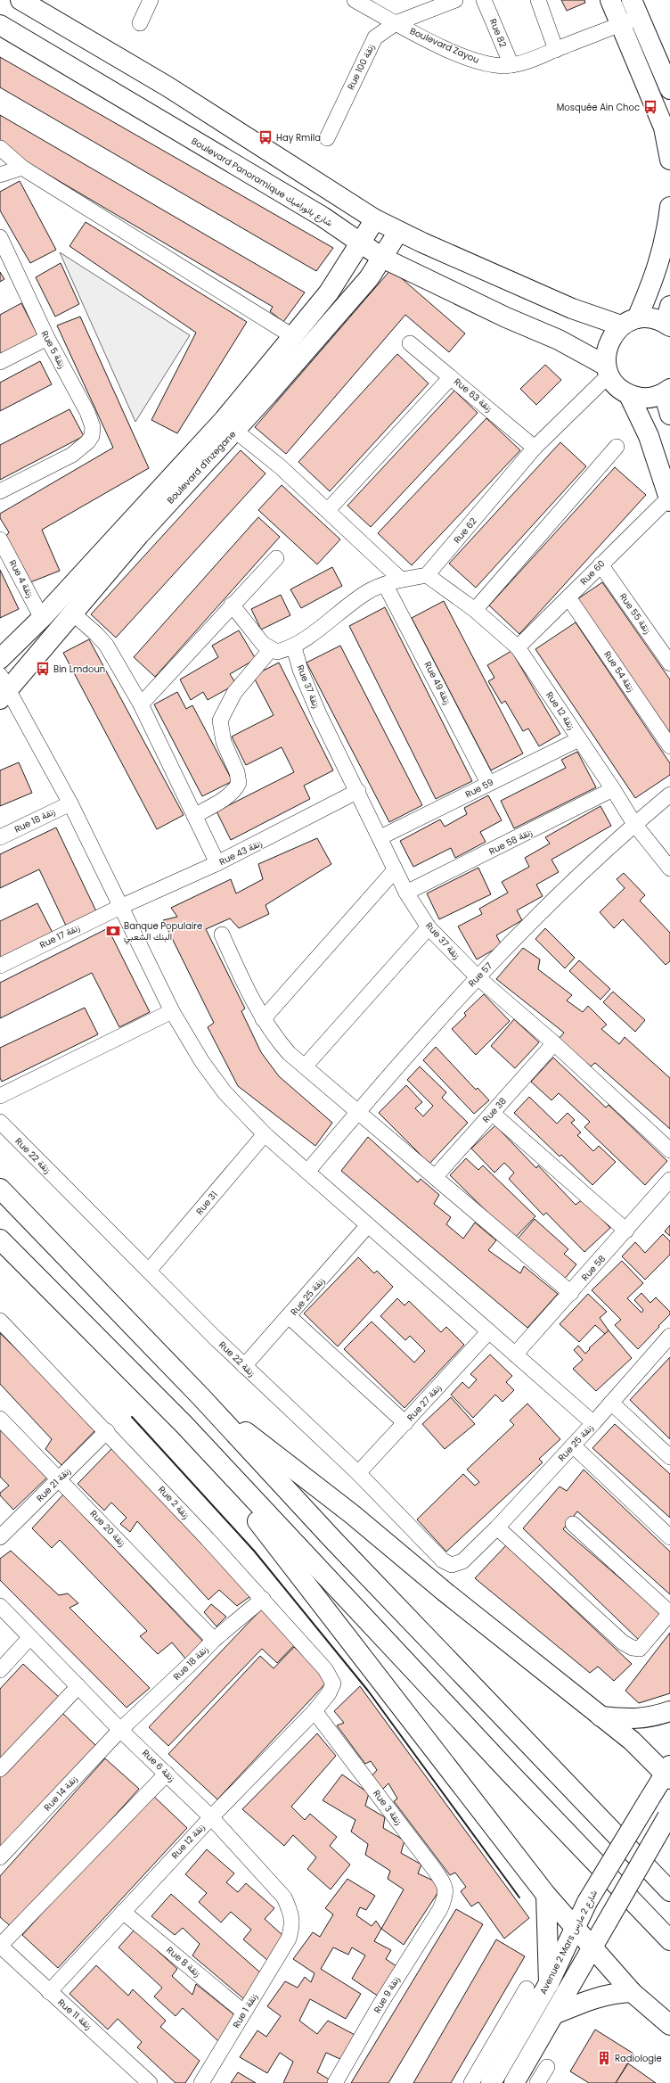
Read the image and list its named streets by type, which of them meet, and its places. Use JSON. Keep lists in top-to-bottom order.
{
  "streets": {
    "main road": ["Boulevard Panoramique شارع بانوراميك", "Boulevard d'Inzegane", "Avenue 2 Mars شارع 2 مارس"],
    "street": [
      "Rue 82",
      "Boulevard Zayou",
      "Rue 100 زنقة",
      "Rue 5 زنقة",
      "Rue 63 زنقة",
      "Rue 62",
      "Rue 60",
      "Rue 4 زنقة",
      "Rue 55 زنقة",
      "Rue 54 زنقة",
      "Rue 49 زنقة",
      "Rue 37 زنقة",
      "Rue 12 زنقة",
      "Rue 59",
      "Rue 18 زنقة",
      "Rue 58 زنقة",
      "Rue 43 زنقة",
      "Rue 17 زنقة",
      "Rue 57",
      "Rue 38",
      "Rue 22 زنقة",
      "Rue 31",
      "Rue 58",
      "Rue 25 زنقة",
      "Rue 27 زنقة",
      "Rue 21 زنقة",
      "Rue 2 زنقة",
      "Rue 20 زنقة",
      "Rue 6 زنقة",
      "Rue 14 زنقة",
      "Rue 3 زنقة",
      "Rue 8 زنقة",
      "Rue 9 زنقة",
      "Rue 1 زنقة",
      "Rue 11 زنقة"
    ]
  },
  "crossings": [
    ["Rue 82", "Boulevard Zayou"],
    ["Boulevard Zayou", "Rue 100 زنقة"],
    ["Boulevard Panoramique شارع بانوراميك", "Boulevard d'Inzegane"],
    ["Boulevard Panoramique شارع بانوراميك", "Rue 62"],
    ["Rue 63 زنقة", "Rue 62"],
    ["Boulevard d'Inzegane", "Rue 4 زنقة"],
    ["Rue 62", "Rue 12 زنقة"],
    ["Rue 60", "Rue 55 زنقة"],
    ["Rue 60", "Rue 54 زنقة"],
    ["Rue 60", "Rue 12 زنقة"],
    ["Rue 49 زنقة", "Rue 59"],
    ["Rue 37 زنقة", "Rue 59"],
    ["Rue 37 زنقة", "Rue 58 زنقة"],
    ["Rue 37 زنقة", "Rue 43 زنقة"],
    ["Rue 37 زنقة", "Rue 57"],
    ["Rue 37 زنقة", "Rue 38"],
    ["Rue 12 زنقة", "Rue 59"],
    ["Rue 12 زنقة", "Rue 58 زنقة"],
    ["Rue 12 زنقة", "Rue 57"],
    ["Rue 12 زنقة", "Rue 2 زنقة"],
    ["Rue 12 زنقة", "Rue 6 زنقة"],
    ["Rue 12 زنقة", "Rue 3 زنقة"],
    ["Rue 12 زنقة", "Rue 8 زنقة"],
    ["Rue 12 زنقة", "Rue 11 زنقة"],
    ["Rue 18 زنقة", "Rue 2 زنقة"],
    ["Rue 18 زنقة", "Rue 20 زنقة"],
    ["Rue 18 زنقة", "Rue 6 زنقة"],
    ["Rue 18 زنقة", "Rue 14 زنقة"],
    ["Rue 43 زنقة", "Rue 17 زنقة"],
    ["Rue 22 زنقة", "Rue 31"],
    ["Rue 22 زنقة", "Rue 25 زنقة"],
    ["Rue 22 زنقة", "Rue 27 زنقة"],
    ["Rue 21 زنقة", "Rue 2 زنقة"],
    ["Rue 21 زنقة", "Rue 20 زنقة"],
    ["Rue 6 زنقة", "Rue 14 زنقة"],
    ["Rue 6 زنقة", "Rue 1 زنقة"],
    ["Rue 3 زنقة", "Rue 9 زنقة"],
    ["Rue 8 زنقة", "Rue 1 زنقة"]
  ],
  "places": {
    "bus stop": ["Mosquée Ain Choc", "Hay Rmila", "Bin Lmdoun"],
    "bank": ["Banque Populaire البنك الشعبي"],
    "building": ["Radiologie"]
  }
}
